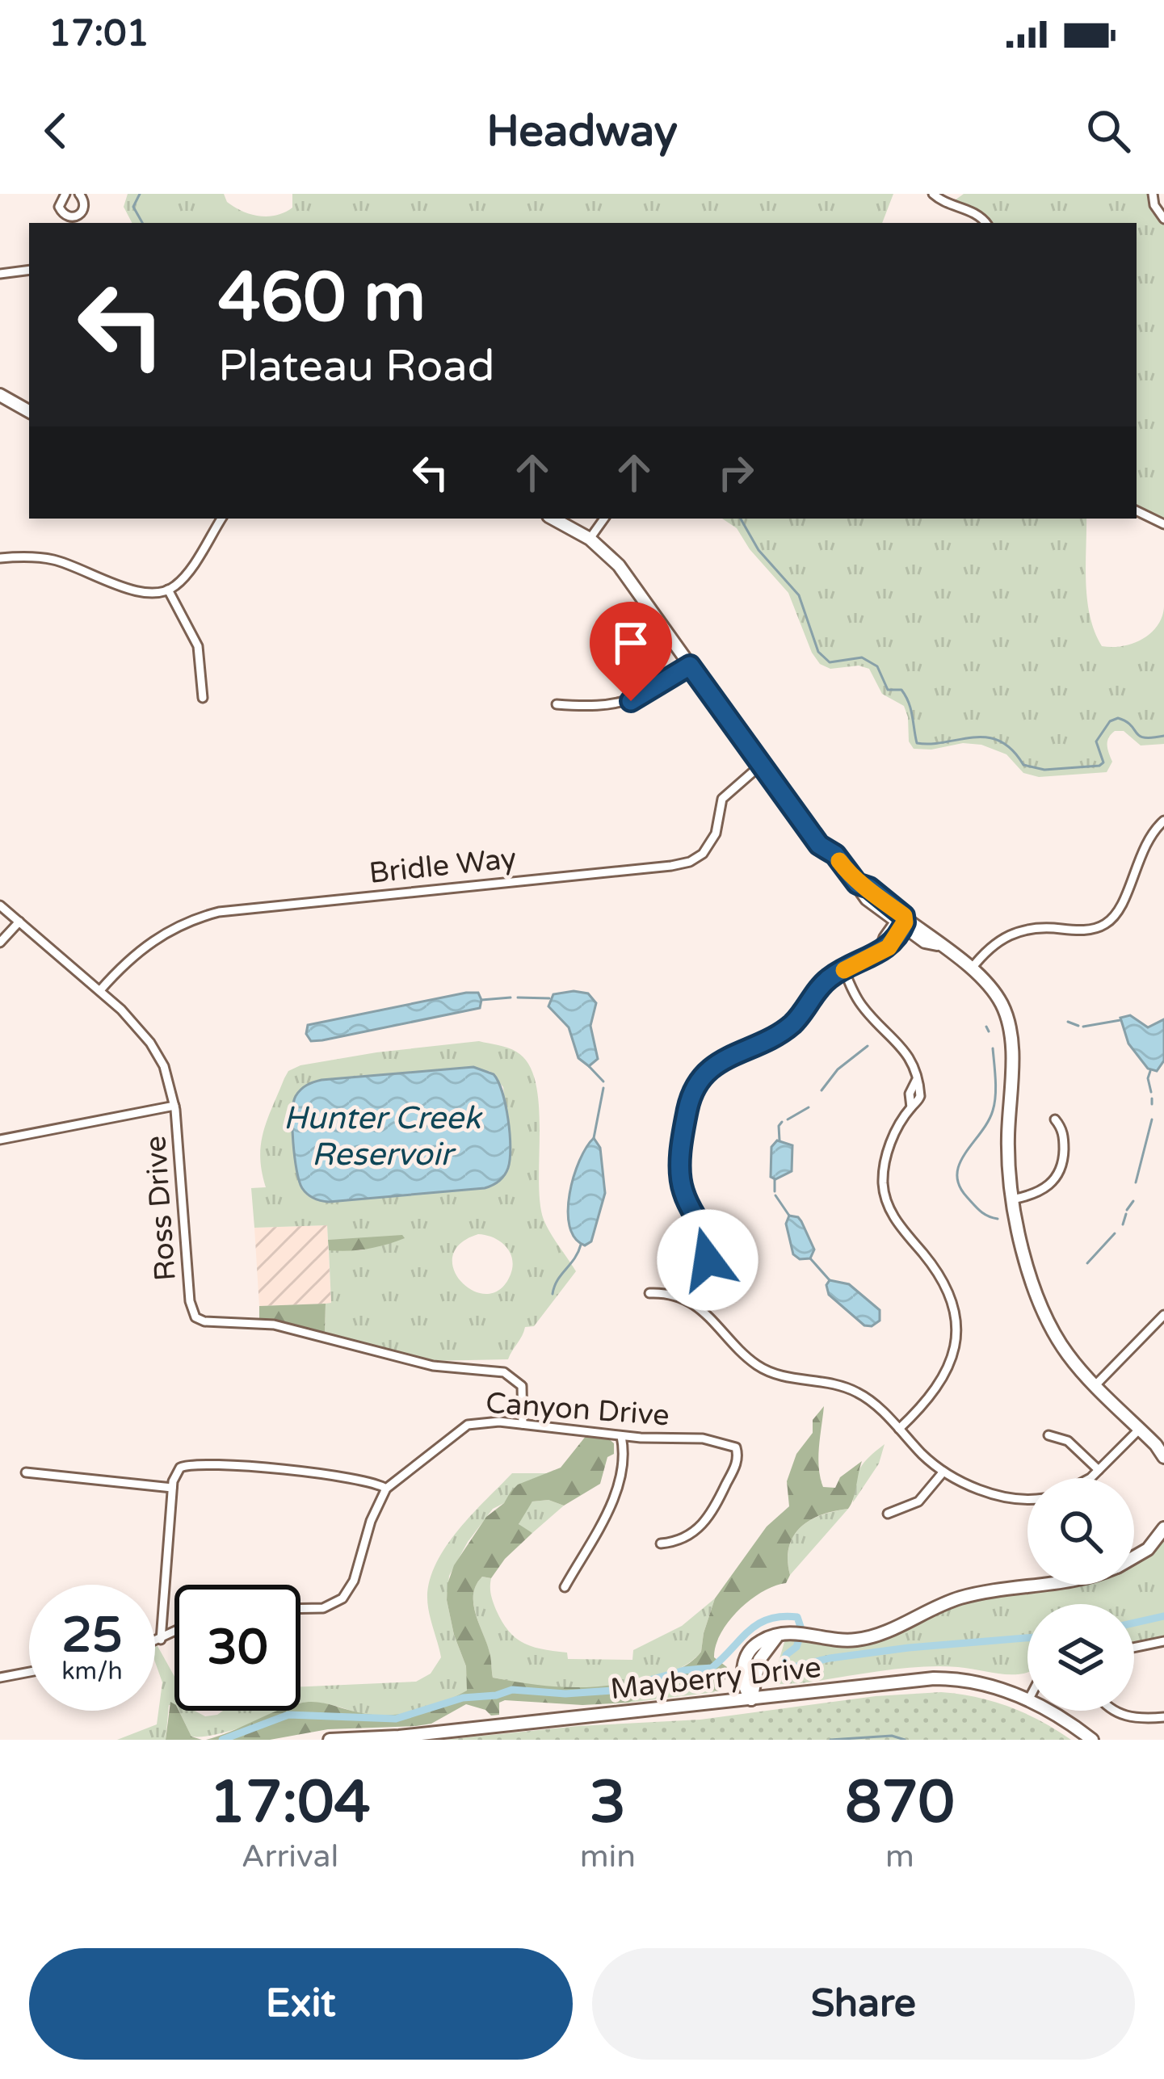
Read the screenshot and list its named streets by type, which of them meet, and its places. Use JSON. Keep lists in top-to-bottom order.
{
  "streets": {
    "street": [
      "Bridle Way",
      "Ross Drive",
      "Canyon Drive",
      "Mayberry Drive"
    ]
  },
  "crossings": [
    ["Bridle Way", "Ross Drive"],
    ["Ross Drive", "Canyon Drive"]
  ],
  "water": ["Hunter Creek Reservoir"],
  "page": {
    "status": "17:01",
    "header": "Headway",
    "turn": ["460 m", "Plateau Road"],
    "speed": "25 km/h",
    "limit": "30",
    "eta": [
      "17:04",
      "Arrival",
      "3",
      "min",
      "870",
      "m"
    ],
    "buttons": ["Exit", "Share"]
  }
}
